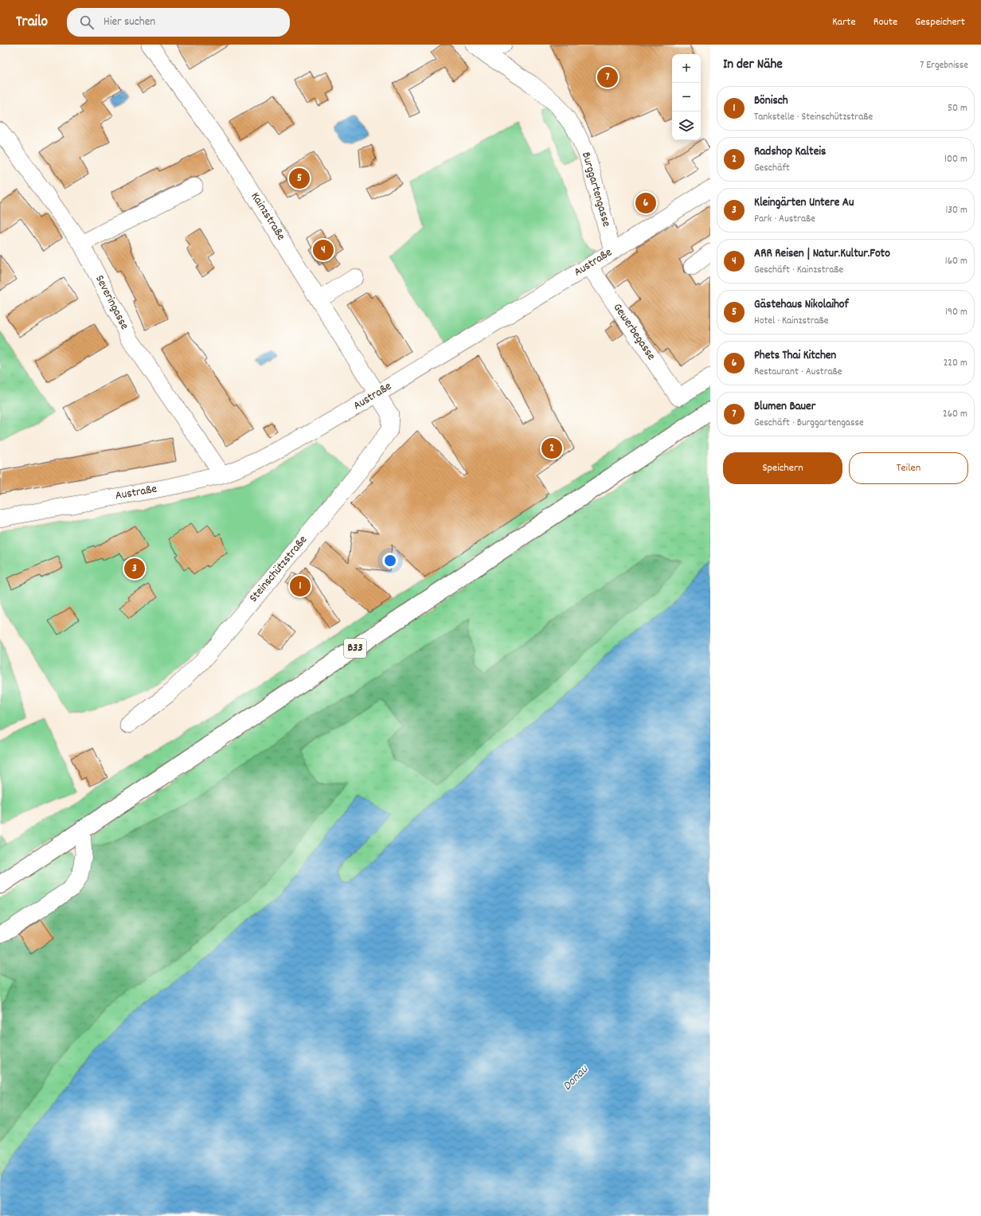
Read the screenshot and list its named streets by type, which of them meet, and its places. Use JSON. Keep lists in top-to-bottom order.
{
  "streets": {
    "highway": ["B33"],
    "street": [
      "Burggartengasse",
      "Kainzstraße",
      "Austraße",
      "Severingasse",
      "Gewerbegasse",
      "Steinschützstraße"
    ]
  },
  "crossings": [
    ["Burggartengasse", "Austraße"],
    ["Kainzstraße", "Austraße"],
    ["Kainzstraße", "Steinschützstraße"],
    ["Austraße", "Severingasse"],
    ["Austraße", "Gewerbegasse"],
    ["Austraße", "Steinschützstraße"]
  ],
  "water": ["Donau"],
  "page": {
    "header": "Trailo",
    "search": "Hier suchen",
    "nav": ["Karte", "Route", "Gespeichert"],
    "heading": ["In der Nähe", "7 Ergebnisse"],
    "map_buttons": ["+", "−"],
    "pins": [
      "7",
      "5",
      "6",
      "4",
      "2",
      "3",
      "1"
    ],
    "list": [
      {
        "mark": "1",
        "name": "Bönisch",
        "note": "Tankstelle · Steinschützstraße",
        "value": "50 m"
      },
      {
        "mark": "2",
        "name": "Radshop Kalteis",
        "note": "Geschäft",
        "value": "100 m"
      },
      {
        "mark": "3",
        "name": "Kleingärten Untere Au",
        "note": "Park · Austraße",
        "value": "130 m"
      },
      {
        "mark": "4",
        "name": "ARR Reisen | Natur.Kultur.Foto",
        "note": "Geschäft · Kainzstraße",
        "value": "160 m"
      },
      {
        "mark": "5",
        "name": "Gästehaus Nikolaihof",
        "note": "Hotel · Kainzstraße",
        "value": "190 m"
      },
      {
        "mark": "6",
        "name": "Phets Thai Kitchen",
        "note": "Restaurant · Austraße",
        "value": "220 m"
      },
      {
        "mark": "7",
        "name": "Blumen Bauer",
        "note": "Geschäft · Burggartengasse",
        "value": "260 m"
      }
    ],
    "buttons": ["Speichern", "Teilen"]
  }
}
